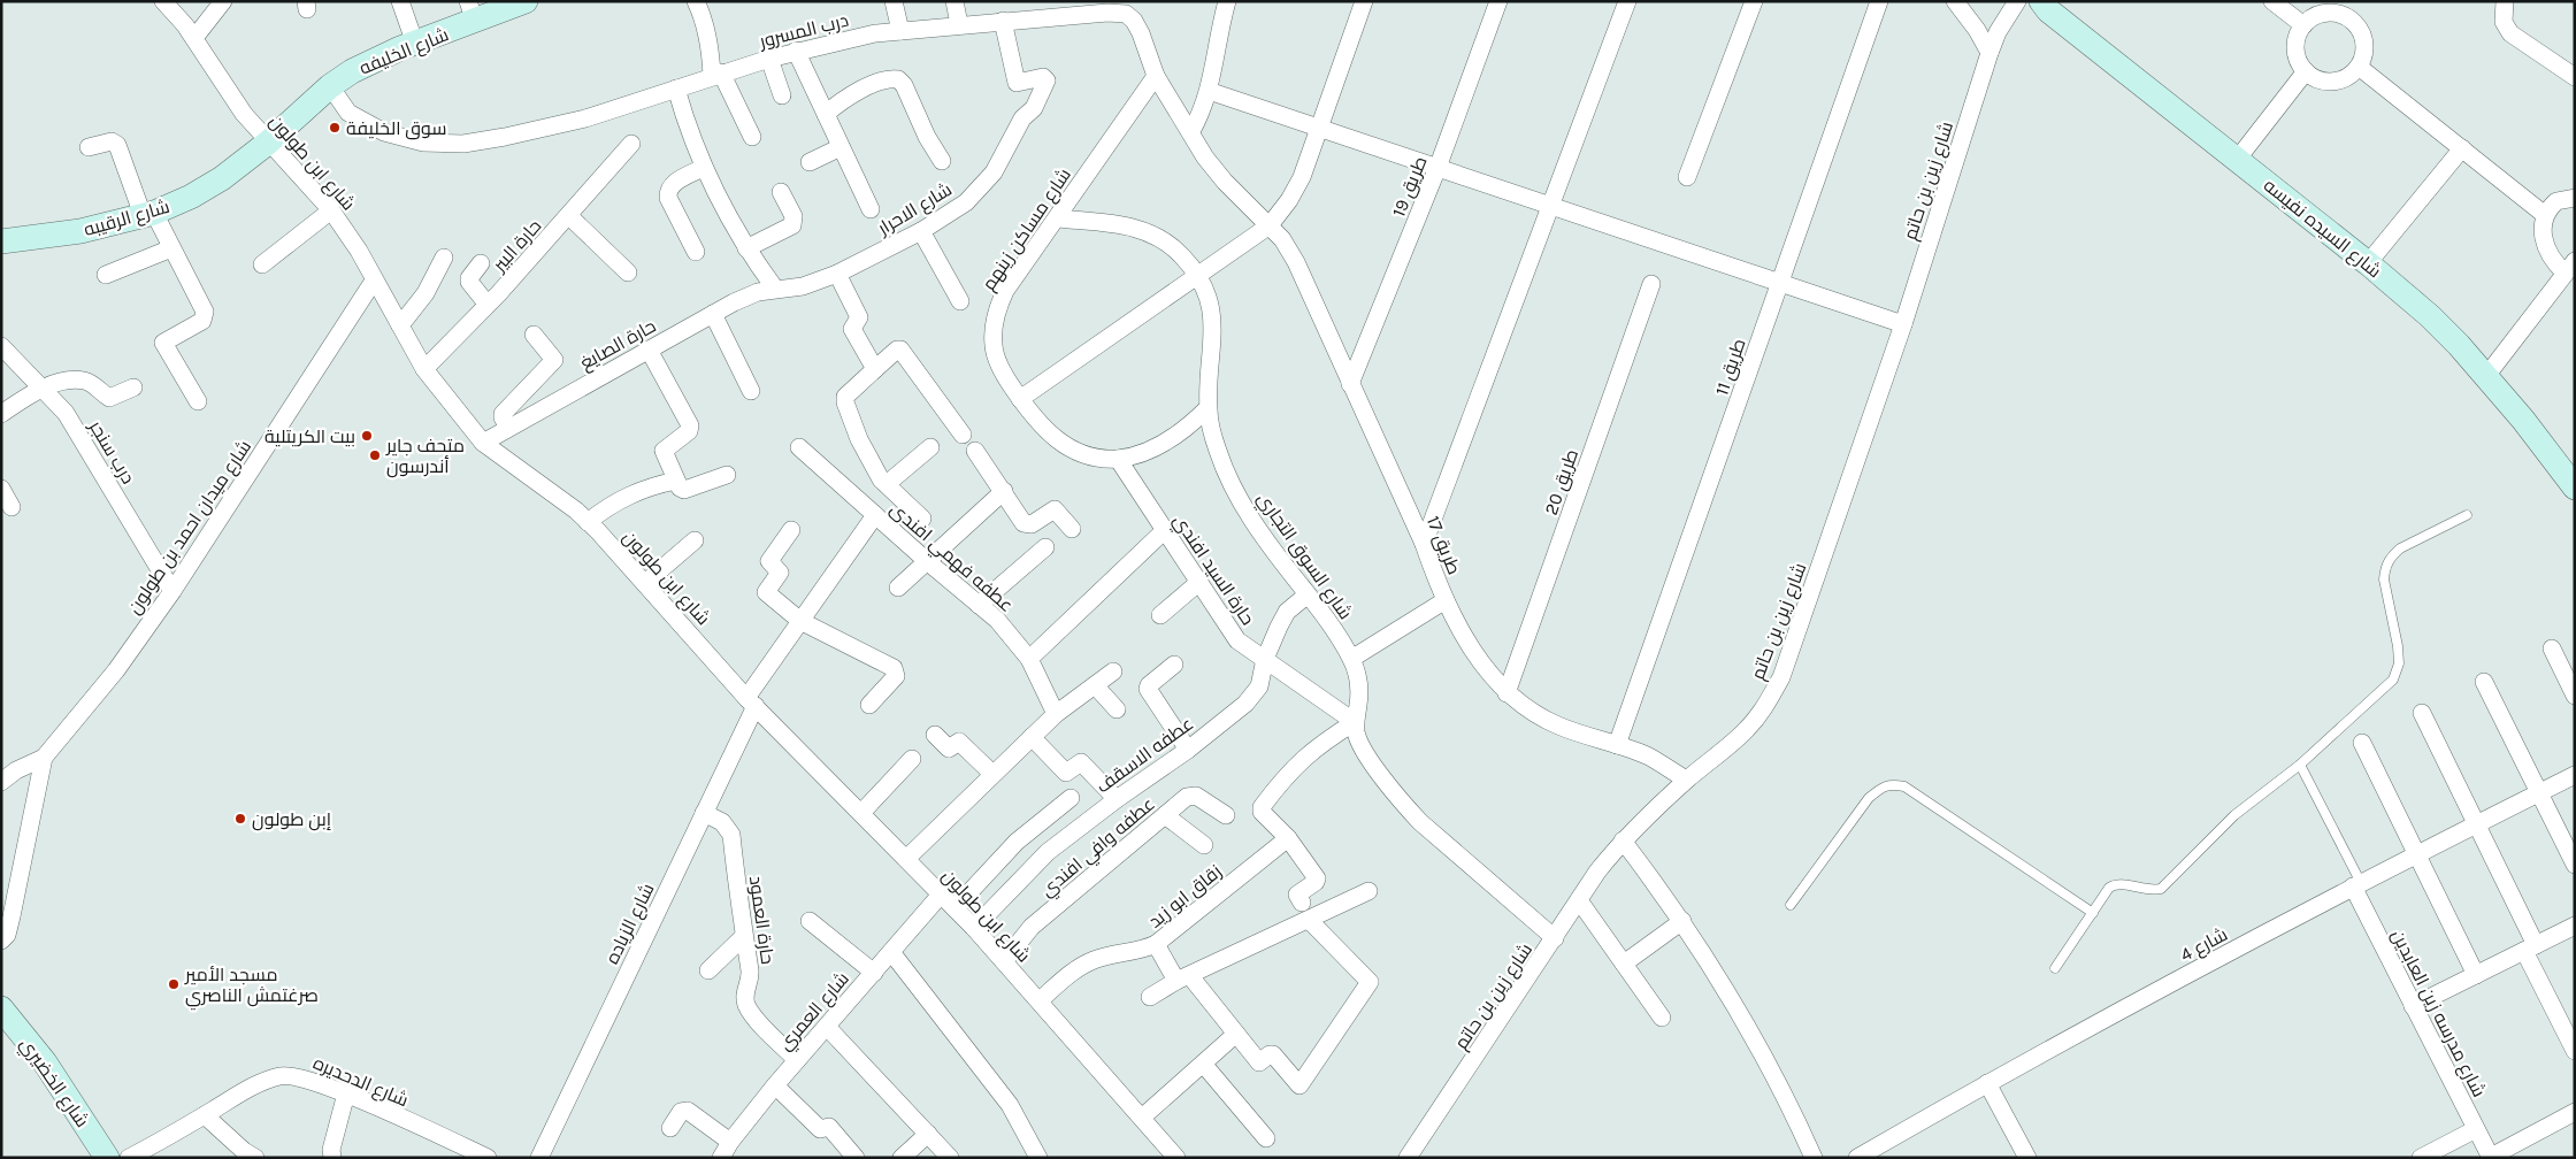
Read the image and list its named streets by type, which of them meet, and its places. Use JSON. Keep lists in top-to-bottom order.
{
  "streets": {
    "street": [
      "درب المسرور",
      "شارع الخليفه",
      "شارع ابن طولون",
      "شارع زين بن حاتم",
      "طريق 19",
      "شارع الاحرار",
      "شارع الرقيبه",
      "شارع السيده نفيسه",
      "شارع مساكن زينهم",
      "حارة البير",
      "حارة الصايغ",
      "طريق 11",
      "درب سنجر",
      "طريق 20",
      "شارع ميدان احمد بن طولون",
      "طريق 17",
      "شارع السوق التجاري",
      "عطفه فهمي افندى",
      "حارة السيد افندي",
      "عطفه الاسقف",
      "عطفه وافي افندي",
      "زقاق ابو زيد",
      "حارة العمود",
      "شارع الزياده",
      "شارع 4",
      "شارع العمري",
      "شارع مدرسه زين العابدين",
      "شارع الدحديره",
      "شارع الخضيري"
    ]
  },
  "crossings": [
    ["درب المسرور", "شارع الخليفه"],
    ["درب المسرور", "شارع الاحرار"],
    ["درب المسرور", "شارع مساكن زينهم"],
    ["درب المسرور", "طريق 17"],
    ["شارع الخليفه", "شارع ابن طولون"],
    ["شارع الخليفه", "شارع الرقيبه"],
    ["شارع ابن طولون", "شارع الرقيبه"],
    ["شارع ابن طولون", "حارة البير"],
    ["شارع ابن طولون", "حارة الصايغ"],
    ["شارع ابن طولون", "شارع ميدان احمد بن طولون"],
    ["شارع ابن طولون", "عطفه الاسقف"],
    ["شارع ابن طولون", "عطفه وافي افندي"],
    ["شارع ابن طولون", "زقاق ابو زيد"],
    ["شارع ابن طولون", "شارع الزياده"],
    ["شارع ابن طولون", "شارع العمري"],
    ["شارع زين بن حاتم", "طريق 17"],
    ["شارع زين بن حاتم", "شارع السوق التجاري"],
    ["طريق 19", "طريق 17"],
    ["شارع الاحرار", "حارة الصايغ"],
    ["شارع مساكن زينهم", "شارع السوق التجاري"],
    ["شارع مساكن زينهم", "حارة السيد افندي"],
    ["طريق 11", "طريق 17"],
    ["درب سنجر", "شارع ميدان احمد بن طولون"],
    ["طريق 20", "طريق 17"],
    ["شارع السوق التجاري", "حارة السيد افندي"],
    ["شارع السوق التجاري", "عطفه الاسقف"],
    ["عطفه فهمي افندى", "شارع الزياده"],
    ["حارة السيد افندي", "عطفه الاسقف"],
    ["حارة العمود", "شارع الزياده"],
    ["حارة العمود", "شارع العمري"],
    ["شارع 4", "شارع مدرسه زين العابدين"]
  ],
  "places": [
    "سوق الخليفة",
    "بيت الكريتلية",
    "متحف جاير أندرسون",
    "إبن طولون",
    "مسجد الأمير صرغتمش الناصري"
  ]
}
